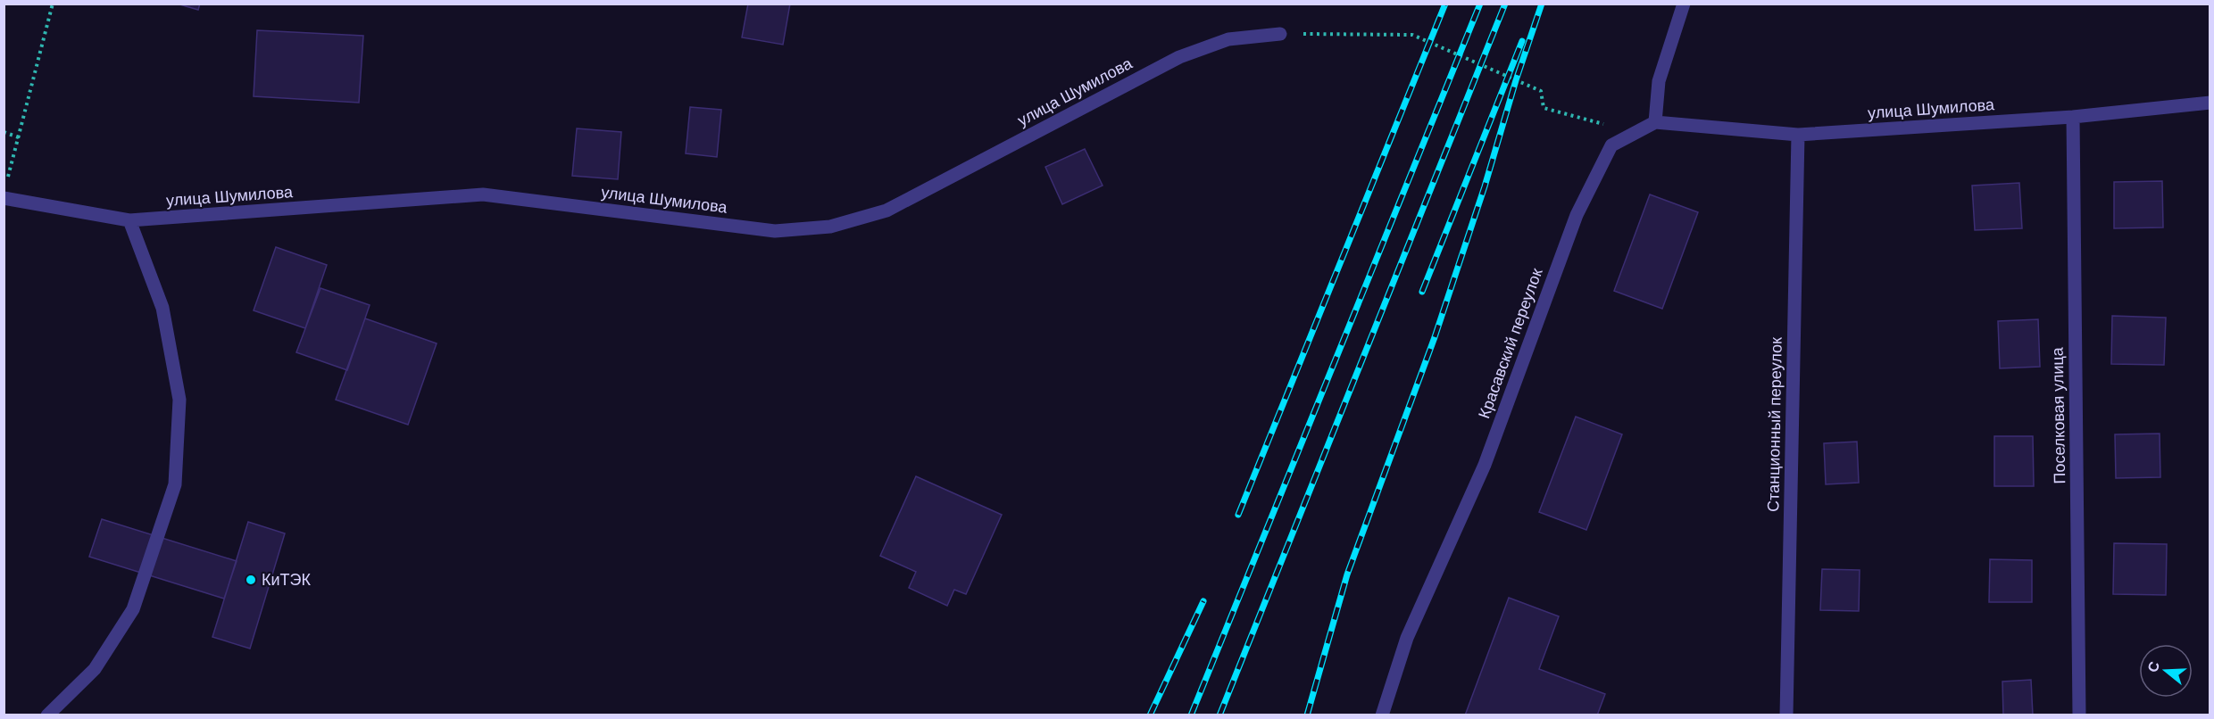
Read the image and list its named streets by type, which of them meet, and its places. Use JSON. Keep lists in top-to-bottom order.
{
  "streets": {
    "street": [
      "улица Шумилова",
      "Красавский переулок",
      "Поселковая улица",
      "Станционный переулок"
    ]
  },
  "crossings": [
    ["улица Шумилова", "Красавский переулок"],
    ["улица Шумилова", "Поселковая улица"],
    ["улица Шумилова", "Станционный переулок"]
  ],
  "places": ["КиТЭК"],
  "north": "left"
}
